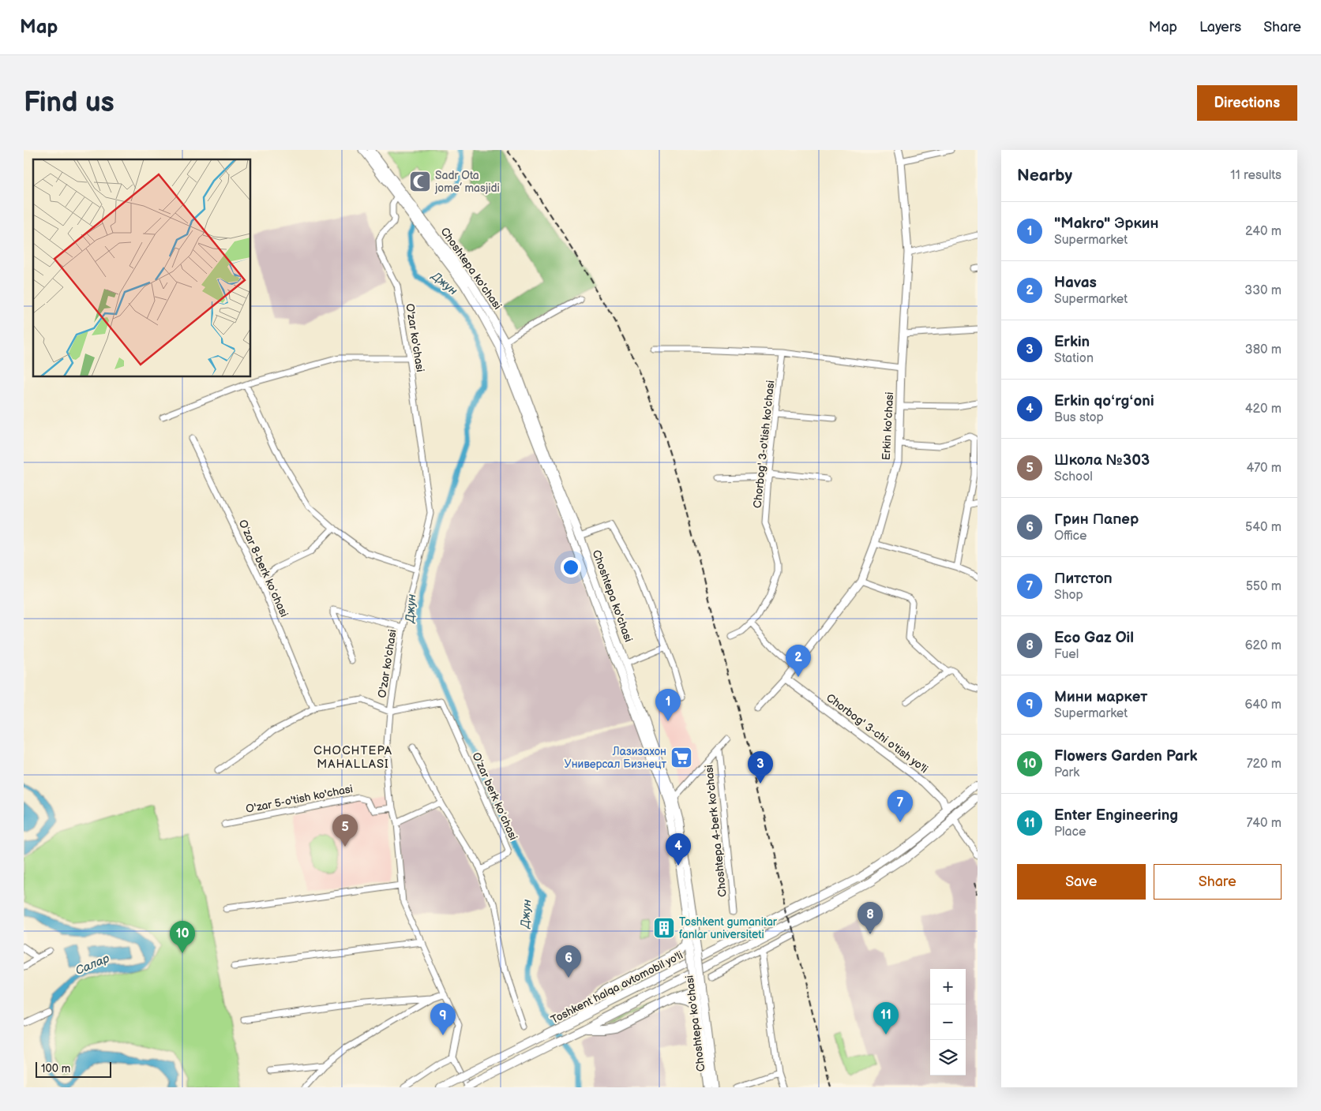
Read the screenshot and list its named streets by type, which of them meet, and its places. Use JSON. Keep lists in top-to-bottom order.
{
  "streets": {
    "highway": ["Toshkent halqa avtomobil yo'li"],
    "main road": ["Choshtepa ko'chasi", "Erkin ko'chasi", "Chorbog' 3-chi o'tish yo'li"],
    "street": [
      "O'zar ko'chasi",
      "Chorbog' 3-o'tish ko'chasi",
      "Oʻzar 8-berk koʻchasi",
      "Oʻzar berk koʻchasi",
      "O'zar 5-o'tish ko'chasi",
      "Choshtepa 4-berk ko'chasi"
    ]
  },
  "crossings": [
    ["Choshtepa ko'chasi", "O'zar ko'chasi"],
    ["O'zar ko'chasi", "Oʻzar berk koʻchasi"],
    ["O'zar ko'chasi", "O'zar 5-o'tish ko'chasi"],
    ["Erkin ko'chasi", "Chorbog' 3-chi o'tish yo'li"],
    ["Chorbog' 3-chi o'tish yo'li", "Toshkent halqa avtomobil yo'li"]
  ],
  "districts": ["CHOCHTEPA MAHALLASI"],
  "water": ["Джун", "Салар"],
  "places": {
    "mosque": ["Sadr Ota jome’ masjidi"],
    "supermarket": ["Лазизахон Универсал Бизнецт"],
    "building": ["Toshkent gumanitar fanlar universiteti"]
  },
  "scale_bar": "100 m",
  "page": {
    "header": "Map",
    "nav": ["Map", "Layers", "Share"],
    "buttons": [
      "Directions",
      ["Save", "Share"]
    ],
    "title": "Find us",
    "heading": ["Nearby", "11 results"],
    "list": [
      {
        "mark": "1",
        "name": "\"Makro\" Эркин",
        "note": "Supermarket",
        "value": "240 m"
      },
      {
        "mark": "2",
        "name": "Havas",
        "note": "Supermarket",
        "value": "330 m"
      },
      {
        "mark": "3",
        "name": "Erkin",
        "note": "Station",
        "value": "380 m"
      },
      {
        "mark": "4",
        "name": "Erkin qoʻrgʻoni",
        "note": "Bus stop",
        "value": "420 m"
      },
      {
        "mark": "5",
        "name": "Школа №303",
        "note": "School",
        "value": "470 m"
      },
      {
        "mark": "6",
        "name": "Грин Папер",
        "note": "Office",
        "value": "540 m"
      },
      {
        "mark": "7",
        "name": "Питстоп",
        "note": "Shop",
        "value": "550 m"
      },
      {
        "mark": "8",
        "name": "Eco Gaz Oil",
        "note": "Fuel",
        "value": "620 m"
      },
      {
        "mark": "9",
        "name": "Мини маркет",
        "note": "Supermarket",
        "value": "640 m"
      },
      {
        "mark": "10",
        "name": "Flowers Garden Park",
        "note": "Park",
        "value": "720 m"
      },
      {
        "mark": "11",
        "name": "Enter Engineering",
        "note": "Place",
        "value": "740 m"
      }
    ],
    "pins": [
      "2",
      "1",
      "3",
      "7",
      "5",
      "4",
      "8",
      "10",
      "6",
      "11",
      "9"
    ],
    "map_buttons": ["+", "−"],
    "scale": "100 m"
  }
}
